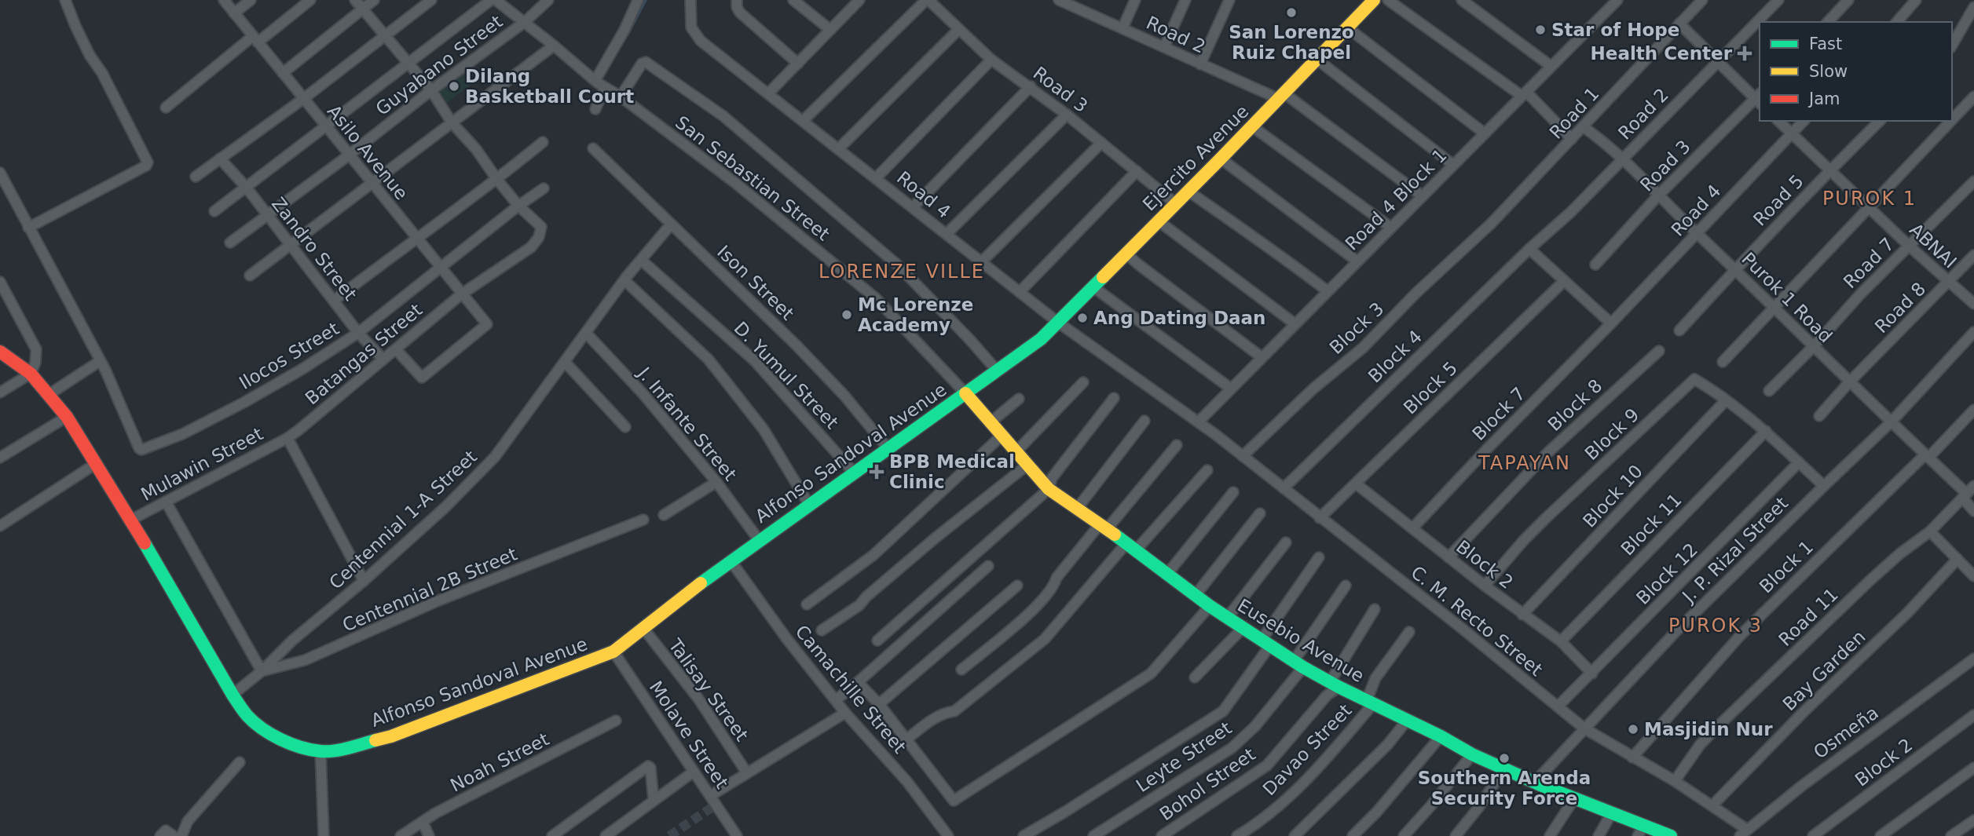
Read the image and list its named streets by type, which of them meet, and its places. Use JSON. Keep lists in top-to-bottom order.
{
  "streets": {
    "main road": ["Ejercito Avenue", "Alfonso Sandoval Avenue", "Eusebio Avenue"],
    "street": [
      "Road 2",
      "Guyabano Street",
      "Road 3",
      "Road 1",
      "Asilo Avenue",
      "San Sebastian Street",
      "Road 4",
      "Road 4 Block 1",
      "Road 5",
      "ABNAI",
      "Zandro Street",
      "Road 7",
      "Ison Street",
      "Purok 1 Road",
      "Road 8",
      "Block 3",
      "Batangas Street",
      "Ilocos Street",
      "Block 4",
      "D. Yumul Street",
      "Block 5",
      "Block 8",
      "Block 7",
      "J. Infante Street",
      "Block 9",
      "Mulawin Street",
      "Block 10",
      "Centennial 1-A Street",
      "Block 11",
      "J. P. Rizal Street",
      "Block 2",
      "Block 1",
      "Block 12",
      "Centennial 2B Street",
      "Road 11",
      "C. M. Recto Street",
      "Bay Garden",
      "Camachille Street",
      "Talisay Street",
      "Osmeña",
      "Molave Street",
      "Davao Street",
      "Leyte Street",
      "Noah Street",
      "Bohol Street"
    ]
  },
  "crossings": [
    ["Road 2", "Ejercito Avenue"],
    ["Road 2", "Road 4 Block 1"],
    ["Road 2", "Purok 1 Road"],
    ["Road 2", "Block 4"],
    ["Guyabano Street", "Asilo Avenue"],
    ["Guyabano Street", "Zandro Street"],
    ["Road 3", "Ejercito Avenue"],
    ["Road 3", "Purok 1 Road"],
    ["Road 1", "Purok 1 Road"],
    ["Road 1", "Block 3"],
    ["Asilo Avenue", "Batangas Street"],
    ["Asilo Avenue", "Ilocos Street"],
    ["Ejercito Avenue", "Road 4"],
    ["Ejercito Avenue", "Alfonso Sandoval Avenue"],
    ["San Sebastian Street", "Alfonso Sandoval Avenue"],
    ["San Sebastian Street", "Eusebio Avenue"],
    ["Road 4", "Road 4 Block 1"],
    ["Road 4", "ABNAI"],
    ["Road 4", "Purok 1 Road"],
    ["Road 4", "Block 7"],
    ["Road 4", "C. M. Recto Street"],
    ["Road 4 Block 1", "C. M. Recto Street"],
    ["Road 5", "ABNAI"],
    ["Road 5", "Purok 1 Road"],
    ["ABNAI", "Road 7"],
    ["ABNAI", "Road 8"],
    ["Zandro Street", "Batangas Street"],
    ["Zandro Street", "Ilocos Street"],
    ["Road 7", "Purok 1 Road"],
    ["Ison Street", "Alfonso Sandoval Avenue"],
    ["Ison Street", "Centennial 1-A Street"],
    ["Purok 1 Road", "Road 8"],
    ["Purok 1 Road", "J. P. Rizal Street"],
    ["Purok 1 Road", "Block 1"],
    ["Purok 1 Road", "Road 11"],
    ["Block 3", "C. M. Recto Street"],
    ["Batangas Street", "Ilocos Street"],
    ["Batangas Street", "Mulawin Street"],
    ["Block 4", "C. M. Recto Street"],
    ["D. Yumul Street", "Alfonso Sandoval Avenue"],
    ["D. Yumul Street", "Centennial 1-A Street"],
    ["Block 5", "Block 2"],
    ["Block 5", "C. M. Recto Street"],
    ["Block 8", "Block 2"],
    ["Block 7", "Block 2"],
    ["J. Infante Street", "Alfonso Sandoval Avenue"],
    ["J. Infante Street", "Centennial 1-A Street"],
    ["Block 9", "Block 10"],
    ["Block 9", "Block 2"],
    ["Alfonso Sandoval Avenue", "Mulawin Street"],
    ["Alfonso Sandoval Avenue", "Centennial 2B Street"],
    ["Alfonso Sandoval Avenue", "Eusebio Avenue"],
    ["Alfonso Sandoval Avenue", "Camachille Street"],
    ["Alfonso Sandoval Avenue", "Talisay Street"],
    ["Alfonso Sandoval Avenue", "Molave Street"],
    ["Block 10", "Block 2"],
    ["Centennial 1-A Street", "Centennial 2B Street"],
    ["Block 11", "Block 2"],
    ["J. P. Rizal Street", "C. M. Recto Street"],
    ["J. P. Rizal Street", "Eusebio Avenue"],
    ["Block 2", "Block 12"],
    ["Block 1", "C. M. Recto Street"],
    ["Block 12", "C. M. Recto Street"],
    ["Road 11", "C. M. Recto Street"],
    ["C. M. Recto Street", "Bay Garden"],
    ["C. M. Recto Street", "Osmeña"],
    ["Eusebio Avenue", "Davao Street"],
    ["Eusebio Avenue", "Leyte Street"],
    ["Eusebio Avenue", "Bohol Street"]
  ],
  "districts": [
    "PUROK 1",
    "LORENZE VILLE",
    "TAPAYAN",
    "PUROK 3"
  ],
  "places": {
    "other": [
      "San Lorenzo Ruiz Chapel",
      "Star of Hope",
      "Dilang Basketball Court",
      "Mc Lorenze Academy",
      "Ang Dating Daan",
      "Masjidin Nur",
      "Southern Arenda Security Force"
    ],
    "health": ["Health Center", "BPB Medical Clinic"]
  },
  "legend": ["Fast", "Slow", "Jam"]
}
